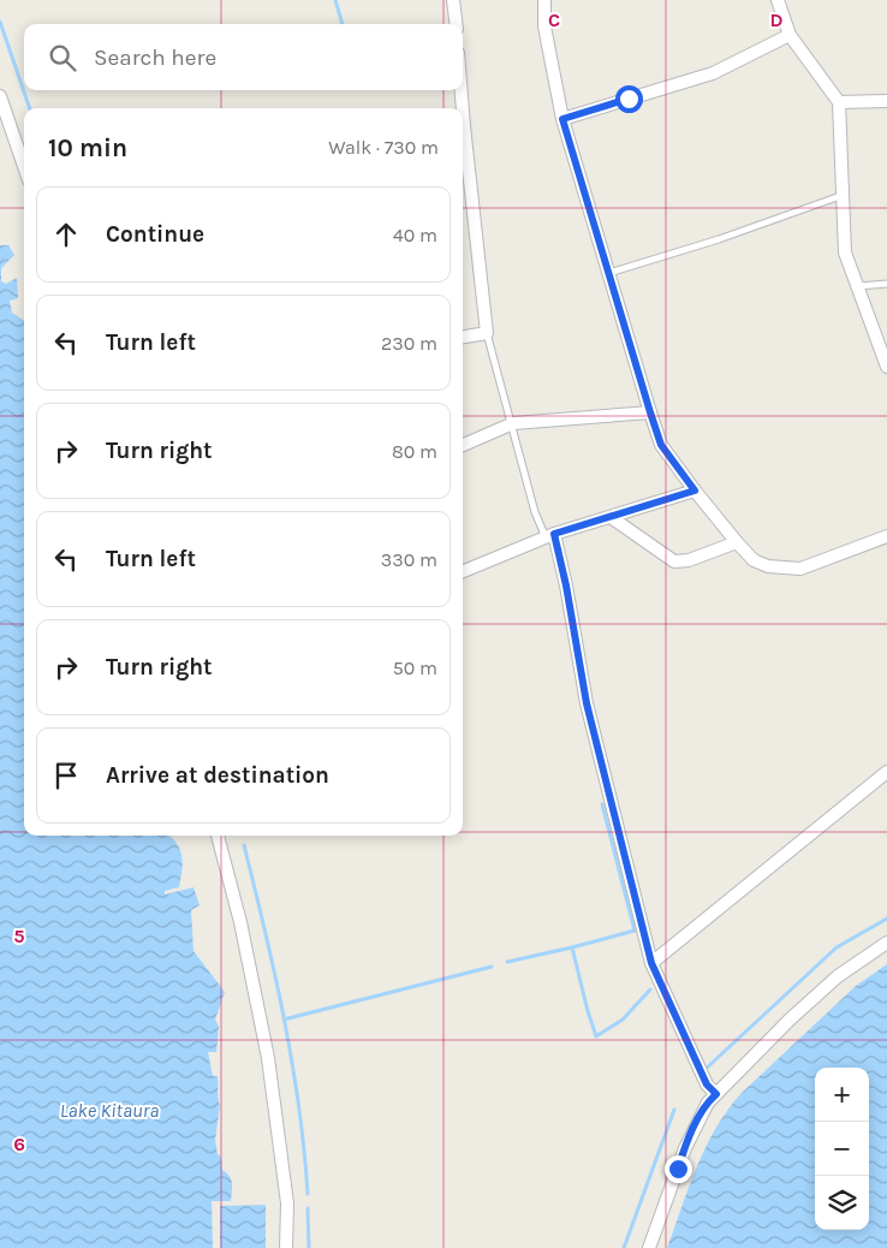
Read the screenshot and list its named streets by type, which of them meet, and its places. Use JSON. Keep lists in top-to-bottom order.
{
  "water": ["Lake Kitaura"],
  "page": {
    "search": "Search here",
    "heading": ["10 min", "Walk · 730 m"],
    "list": [
      ["Continue", "40 m"],
      ["Turn left", "230 m"],
      ["Turn right", "80 m"],
      ["Turn left", "330 m"],
      ["Turn right", "50 m"],
      "Arrive at destination"
    ],
    "map_buttons": ["+", "−"]
  },
  "grid": {
    "columns": ["C", "D"],
    "rows": ["5", "6"]
  }
}
